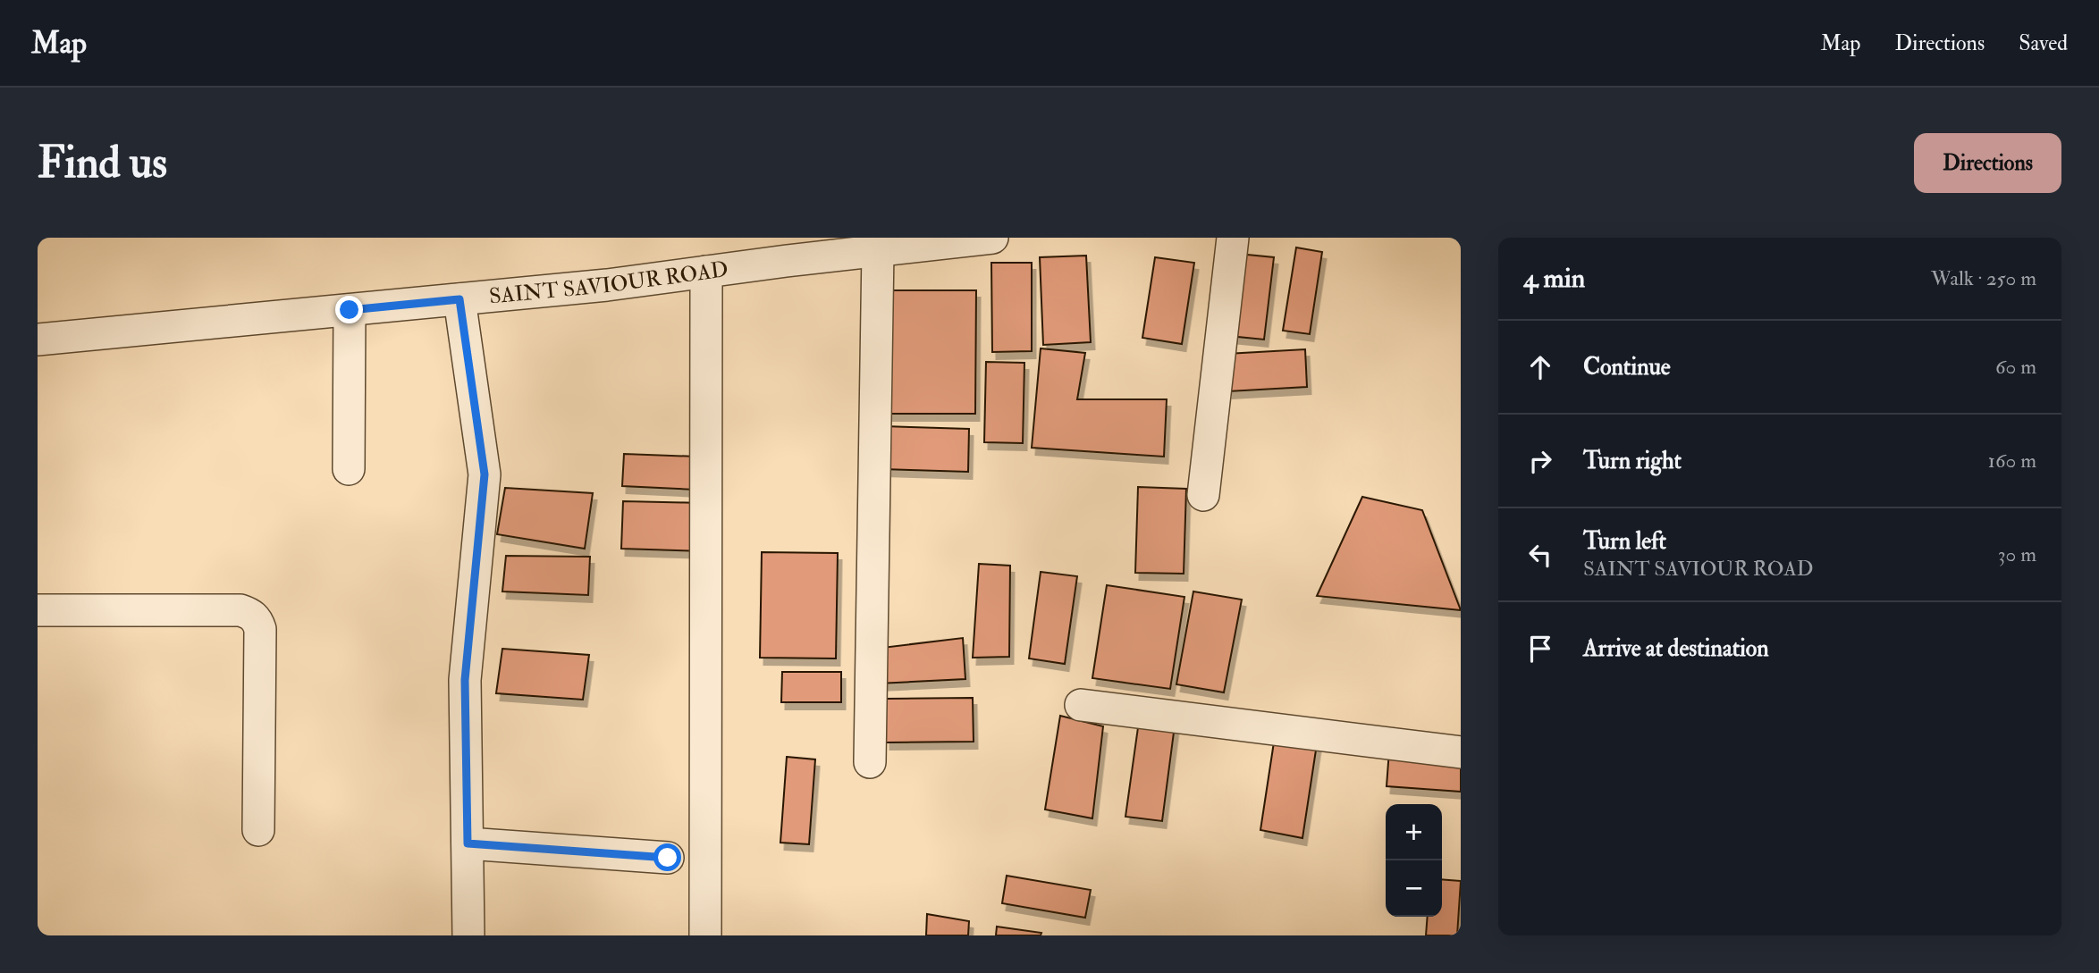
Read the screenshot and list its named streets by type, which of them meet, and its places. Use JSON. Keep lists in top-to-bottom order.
{
  "streets": {
    "street": ["SAINT SAVIOUR ROAD"]
  },
  "page": {
    "header": "Map",
    "nav": ["Map", "Directions", "Saved"],
    "buttons": "Directions",
    "title": "Find us",
    "heading": ["4 min", "Walk · 250 m"],
    "list": [
      ["Continue", "60 m"],
      ["Turn right", "160 m"],
      ["Turn left", "SAINT SAVIOUR ROAD", "30 m"],
      "Arrive at destination"
    ],
    "map_buttons": ["+", "−"]
  }
}
